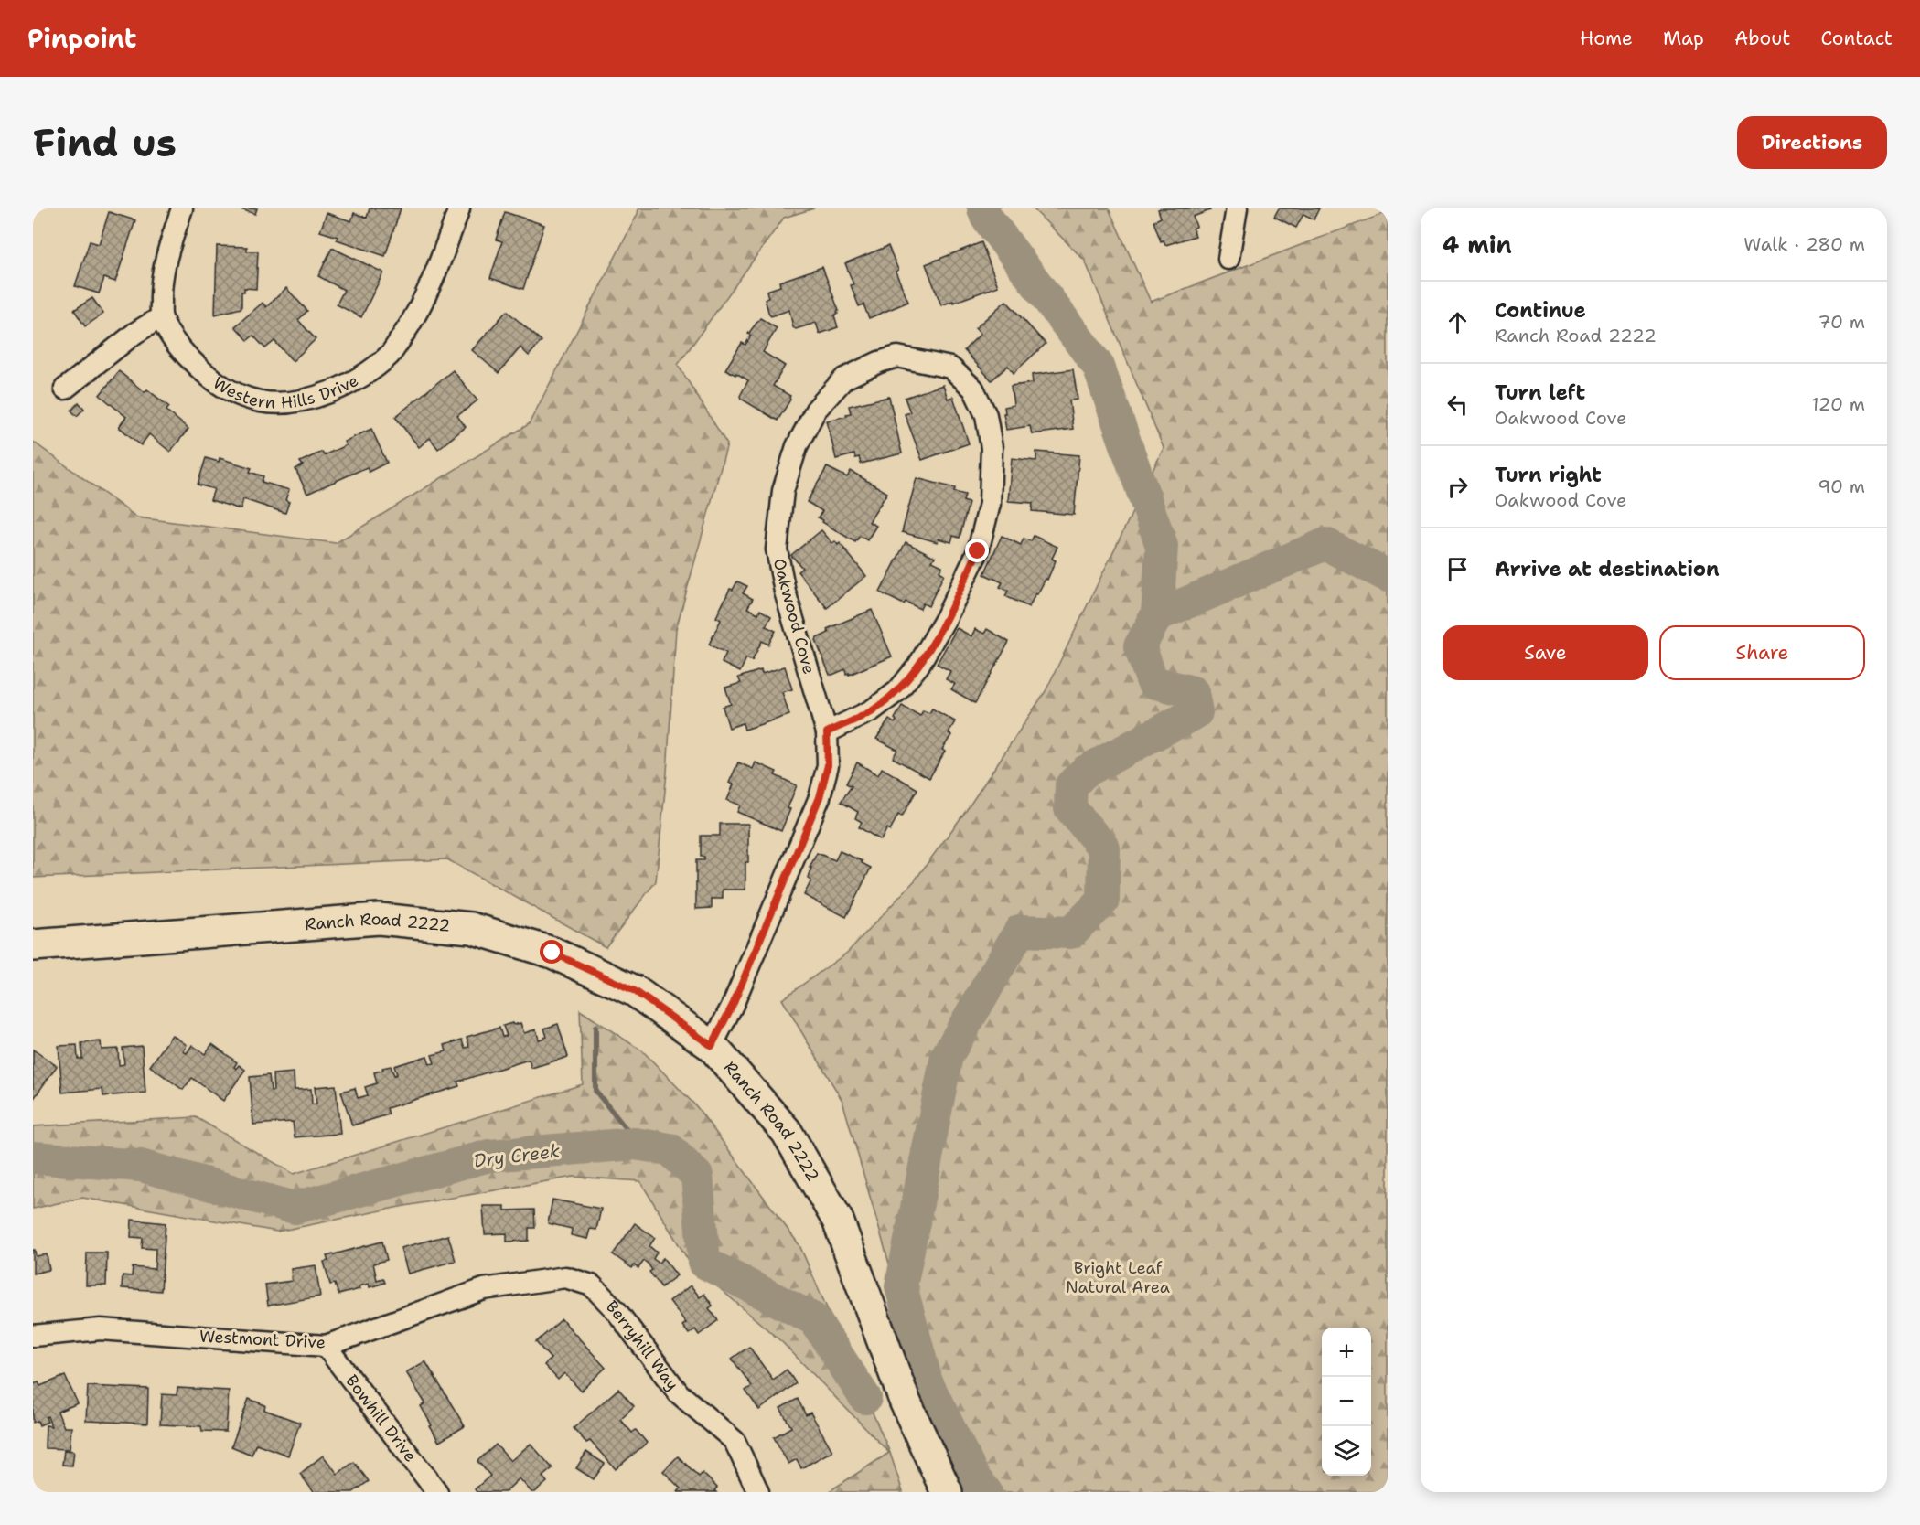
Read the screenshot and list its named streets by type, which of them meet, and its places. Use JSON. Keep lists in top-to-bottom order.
{
  "streets": {
    "main road": ["Ranch Road 2222"],
    "street": [
      "Western Hills Drive",
      "Oakwood Cove",
      "Westmont Drive",
      "Berryhill Way",
      "Bowhill Drive"
    ]
  },
  "crossings": [
    ["Oakwood Cove", "Ranch Road 2222"],
    ["Westmont Drive", "Berryhill Way"],
    ["Westmont Drive", "Bowhill Drive"]
  ],
  "water": ["Dry Creek"],
  "parks": ["Bright Leaf Natural Area"],
  "page": {
    "header": "Pinpoint",
    "nav": [
      "Home",
      "Map",
      "About",
      "Contact"
    ],
    "buttons": [
      "Directions",
      ["Save", "Share"]
    ],
    "title": "Find us",
    "heading": ["4 min", "Walk · 280 m"],
    "list": [
      ["Continue", "Ranch Road 2222", "70 m"],
      ["Turn left", "Oakwood Cove", "120 m"],
      ["Turn right", "Oakwood Cove", "90 m"],
      "Arrive at destination"
    ],
    "map_buttons": ["+", "−"]
  }
}
